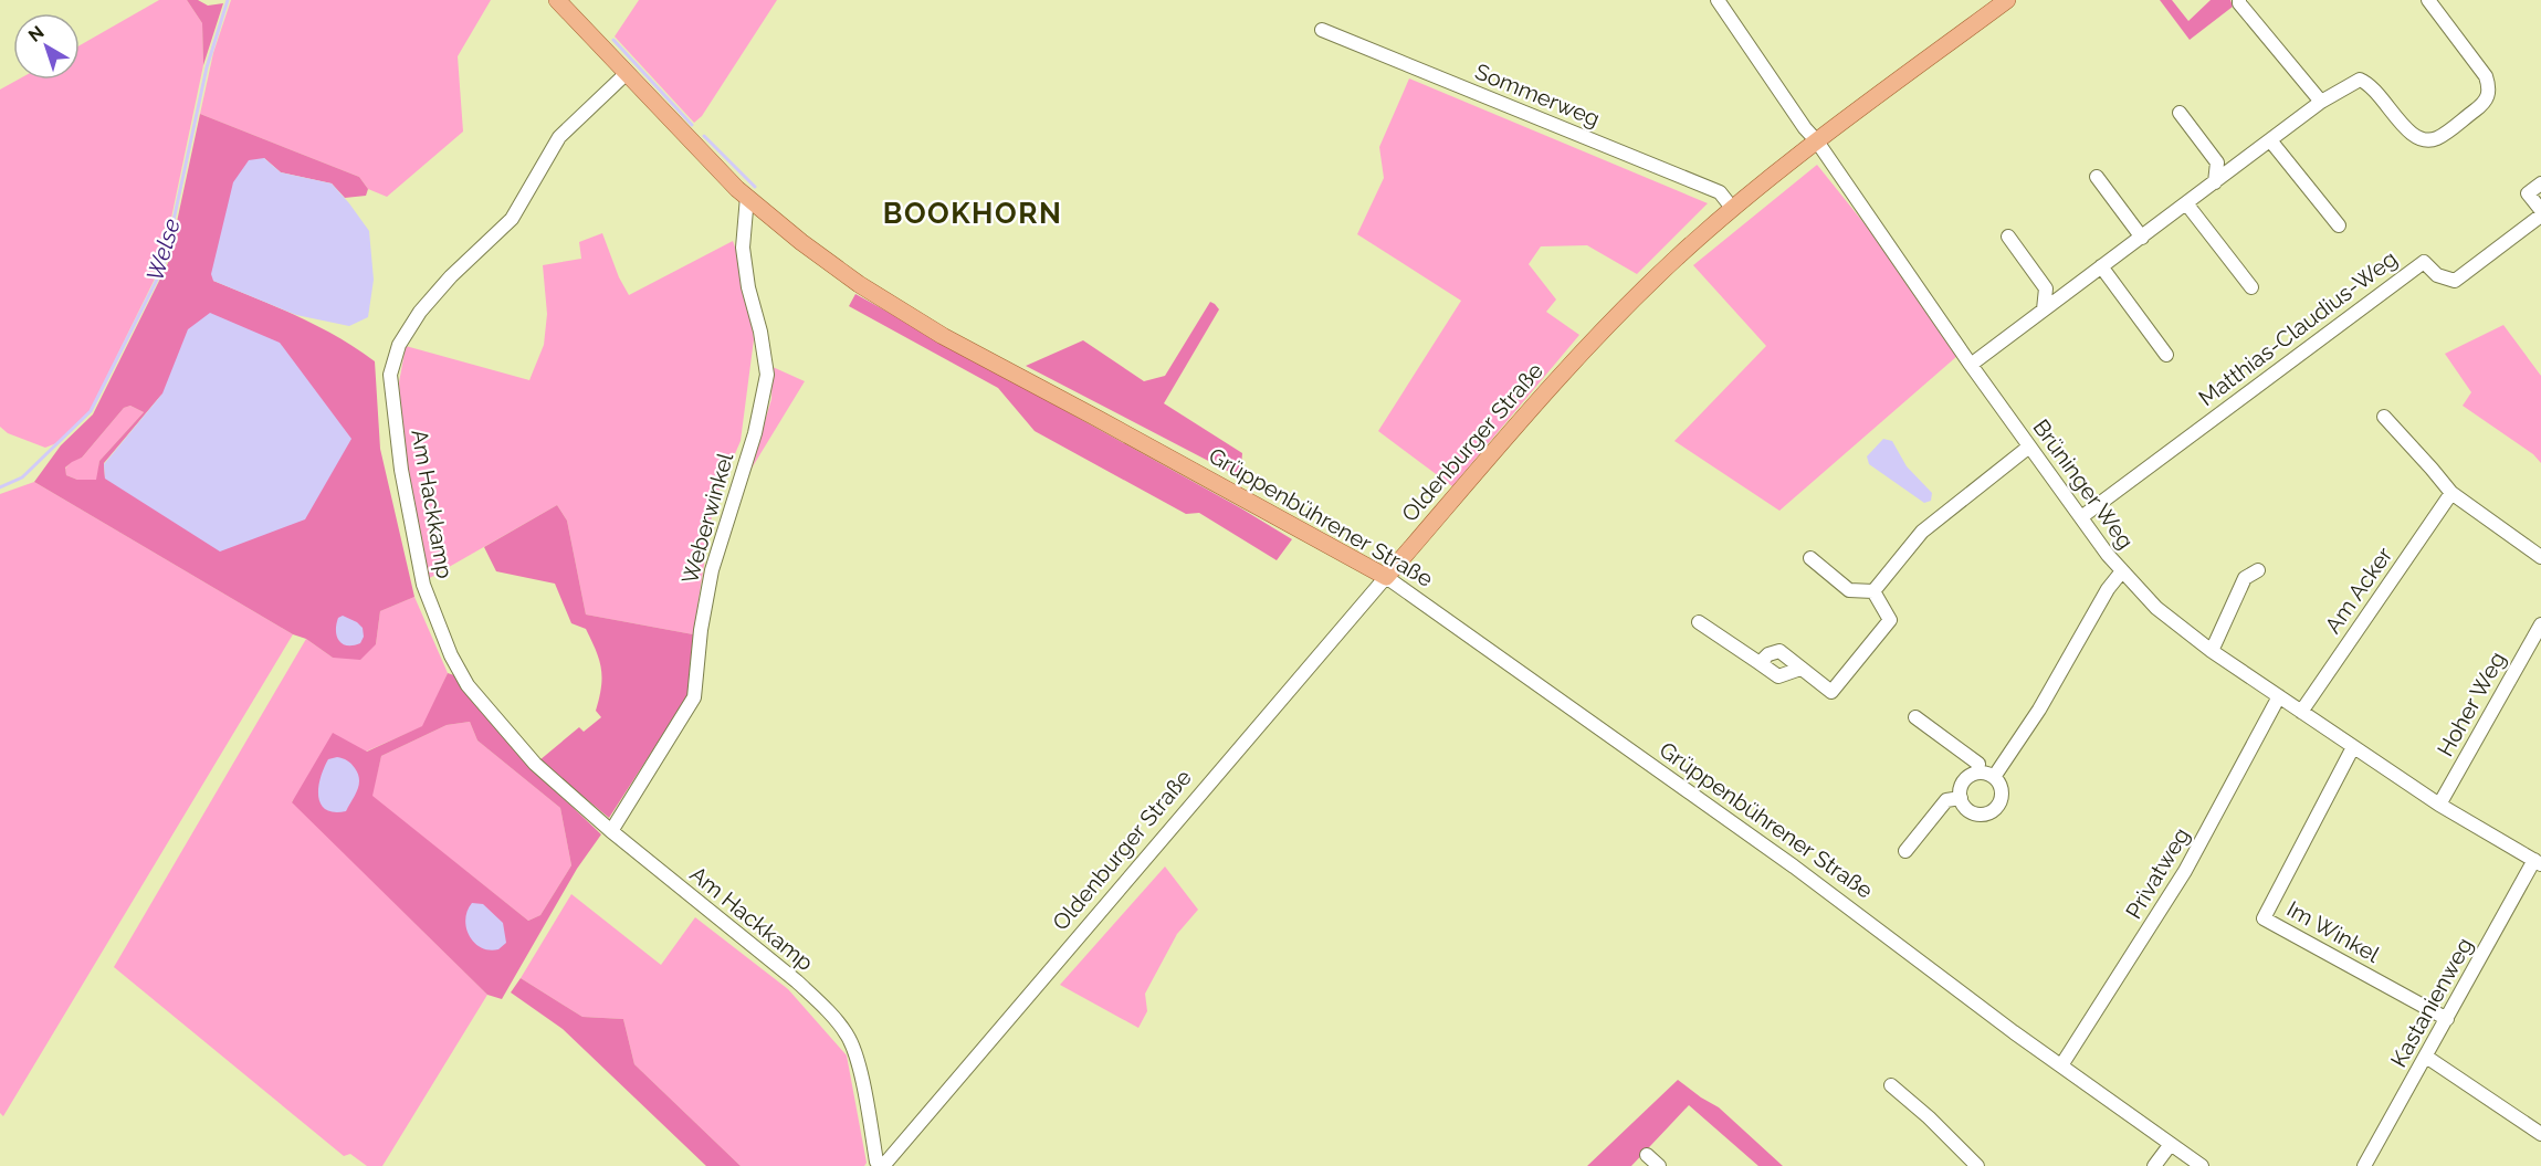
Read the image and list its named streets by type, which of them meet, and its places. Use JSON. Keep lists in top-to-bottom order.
{
  "streets": {
    "main road": ["Oldenburger Straße", "Grüppenbührener Straße"],
    "street": [
      "Sommerweg",
      "Matthias-Claudius-Weg",
      "Brüninger Weg",
      "Am Hackkamp",
      "Weberwinkel",
      "Am Acker",
      "Hoher Weg",
      "Privatweg",
      "Im Winkel",
      "Kastanienweg"
    ]
  },
  "crossings": [
    ["Sommerweg", "Oldenburger Straße"],
    ["Matthias-Claudius-Weg", "Brüninger Weg"],
    ["Oldenburger Straße", "Brüninger Weg"],
    ["Oldenburger Straße", "Am Hackkamp"],
    ["Oldenburger Straße", "Grüppenbührener Straße"],
    ["Brüninger Weg", "Am Acker"],
    ["Brüninger Weg", "Hoher Weg"],
    ["Brüninger Weg", "Privatweg"],
    ["Brüninger Weg", "Im Winkel"],
    ["Brüninger Weg", "Kastanienweg"],
    ["Am Hackkamp", "Grüppenbührener Straße"],
    ["Am Hackkamp", "Weberwinkel"],
    ["Grüppenbührener Straße", "Weberwinkel"],
    ["Grüppenbührener Straße", "Privatweg"],
    ["Im Winkel", "Kastanienweg"]
  ],
  "districts": ["BOOKHORN"],
  "water": ["Welse"],
  "north": "top left"
}
